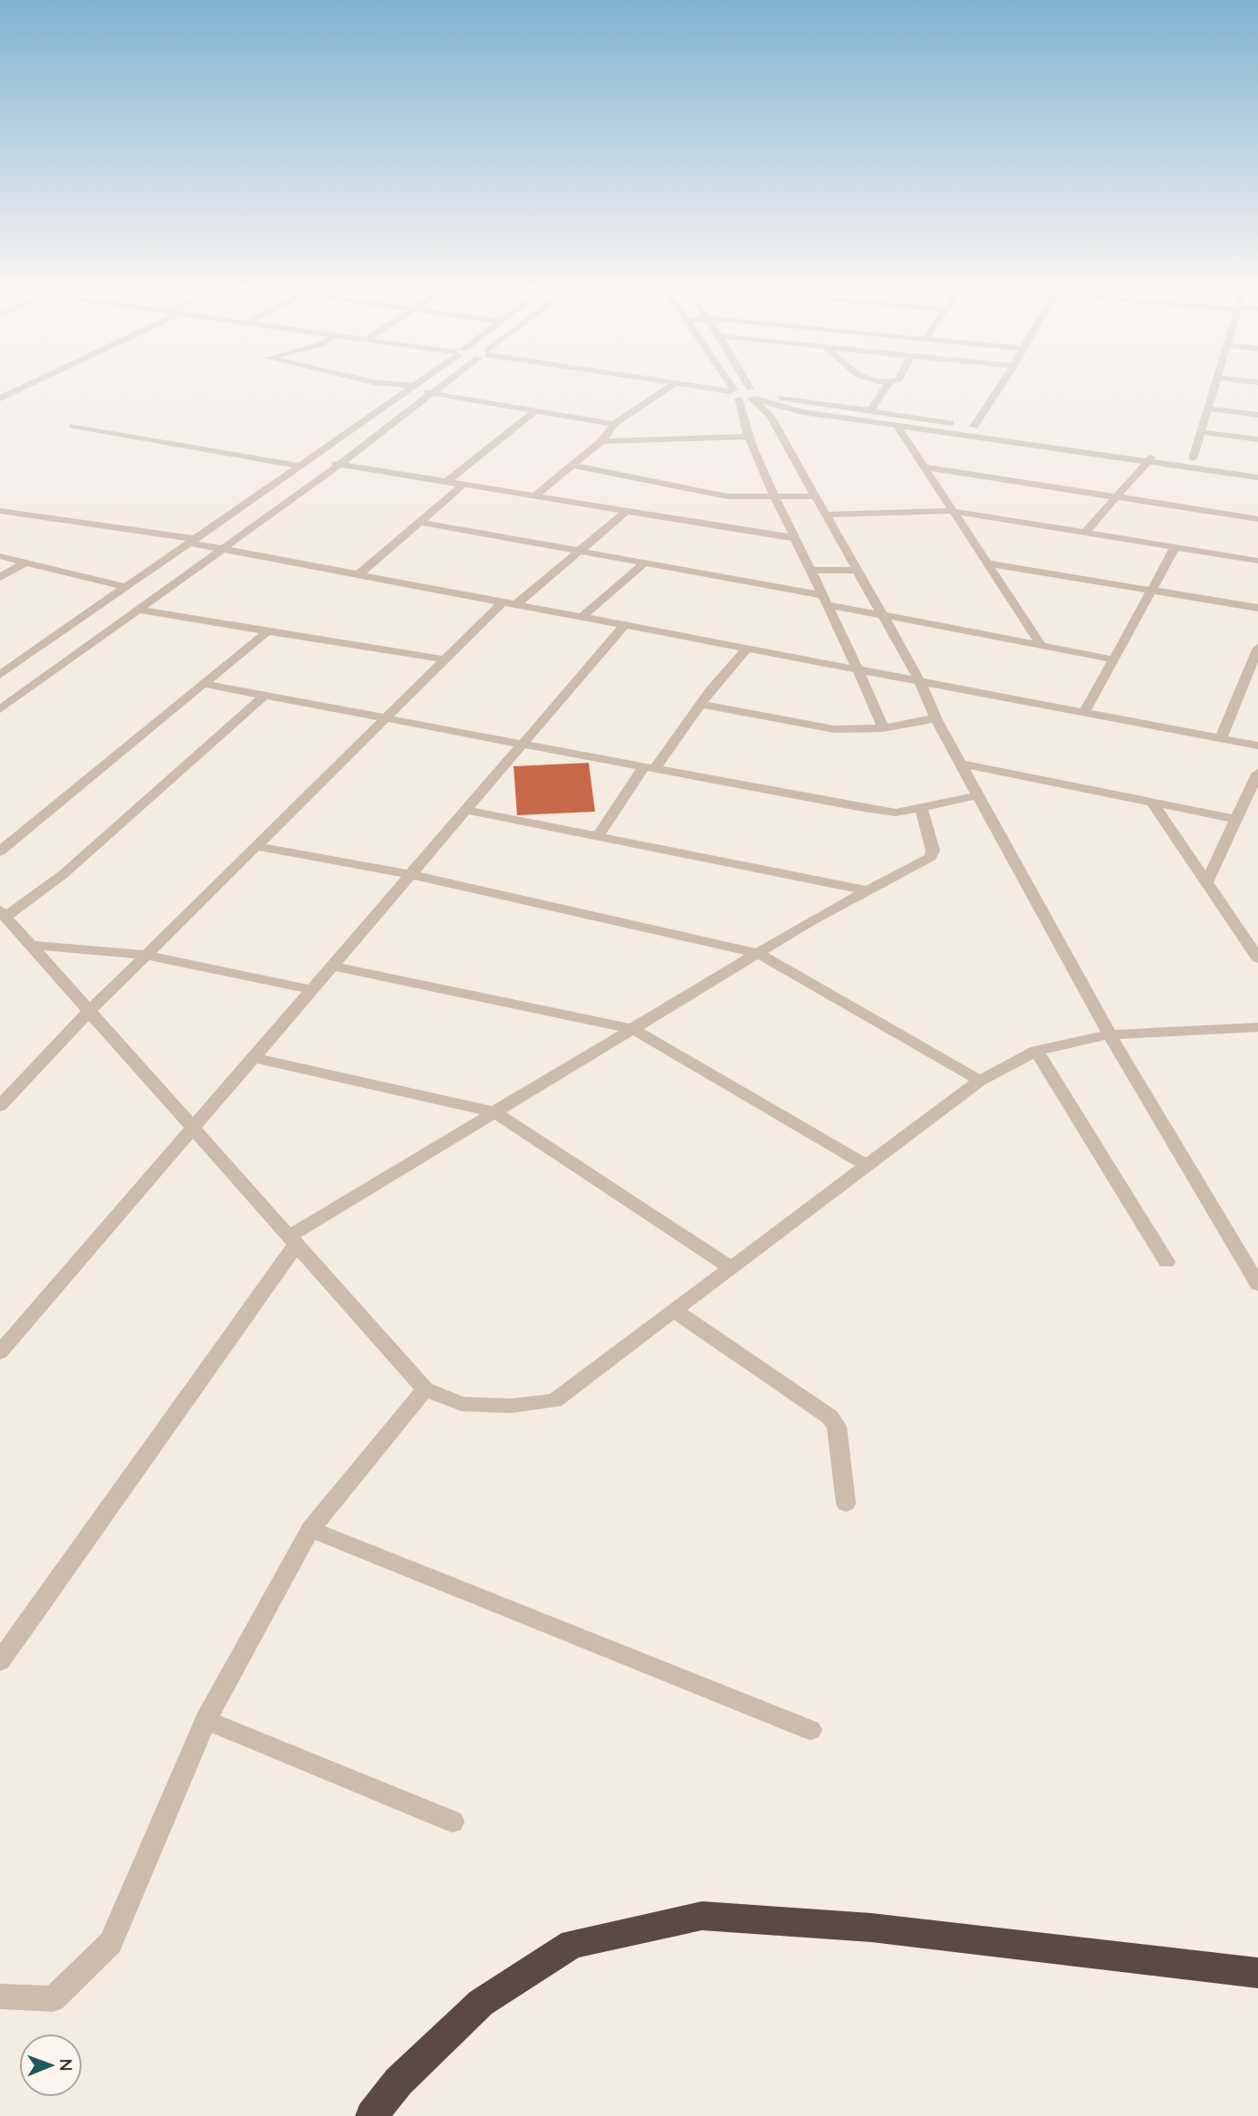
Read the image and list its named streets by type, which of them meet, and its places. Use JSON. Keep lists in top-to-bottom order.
{
  "north": "right"
}
